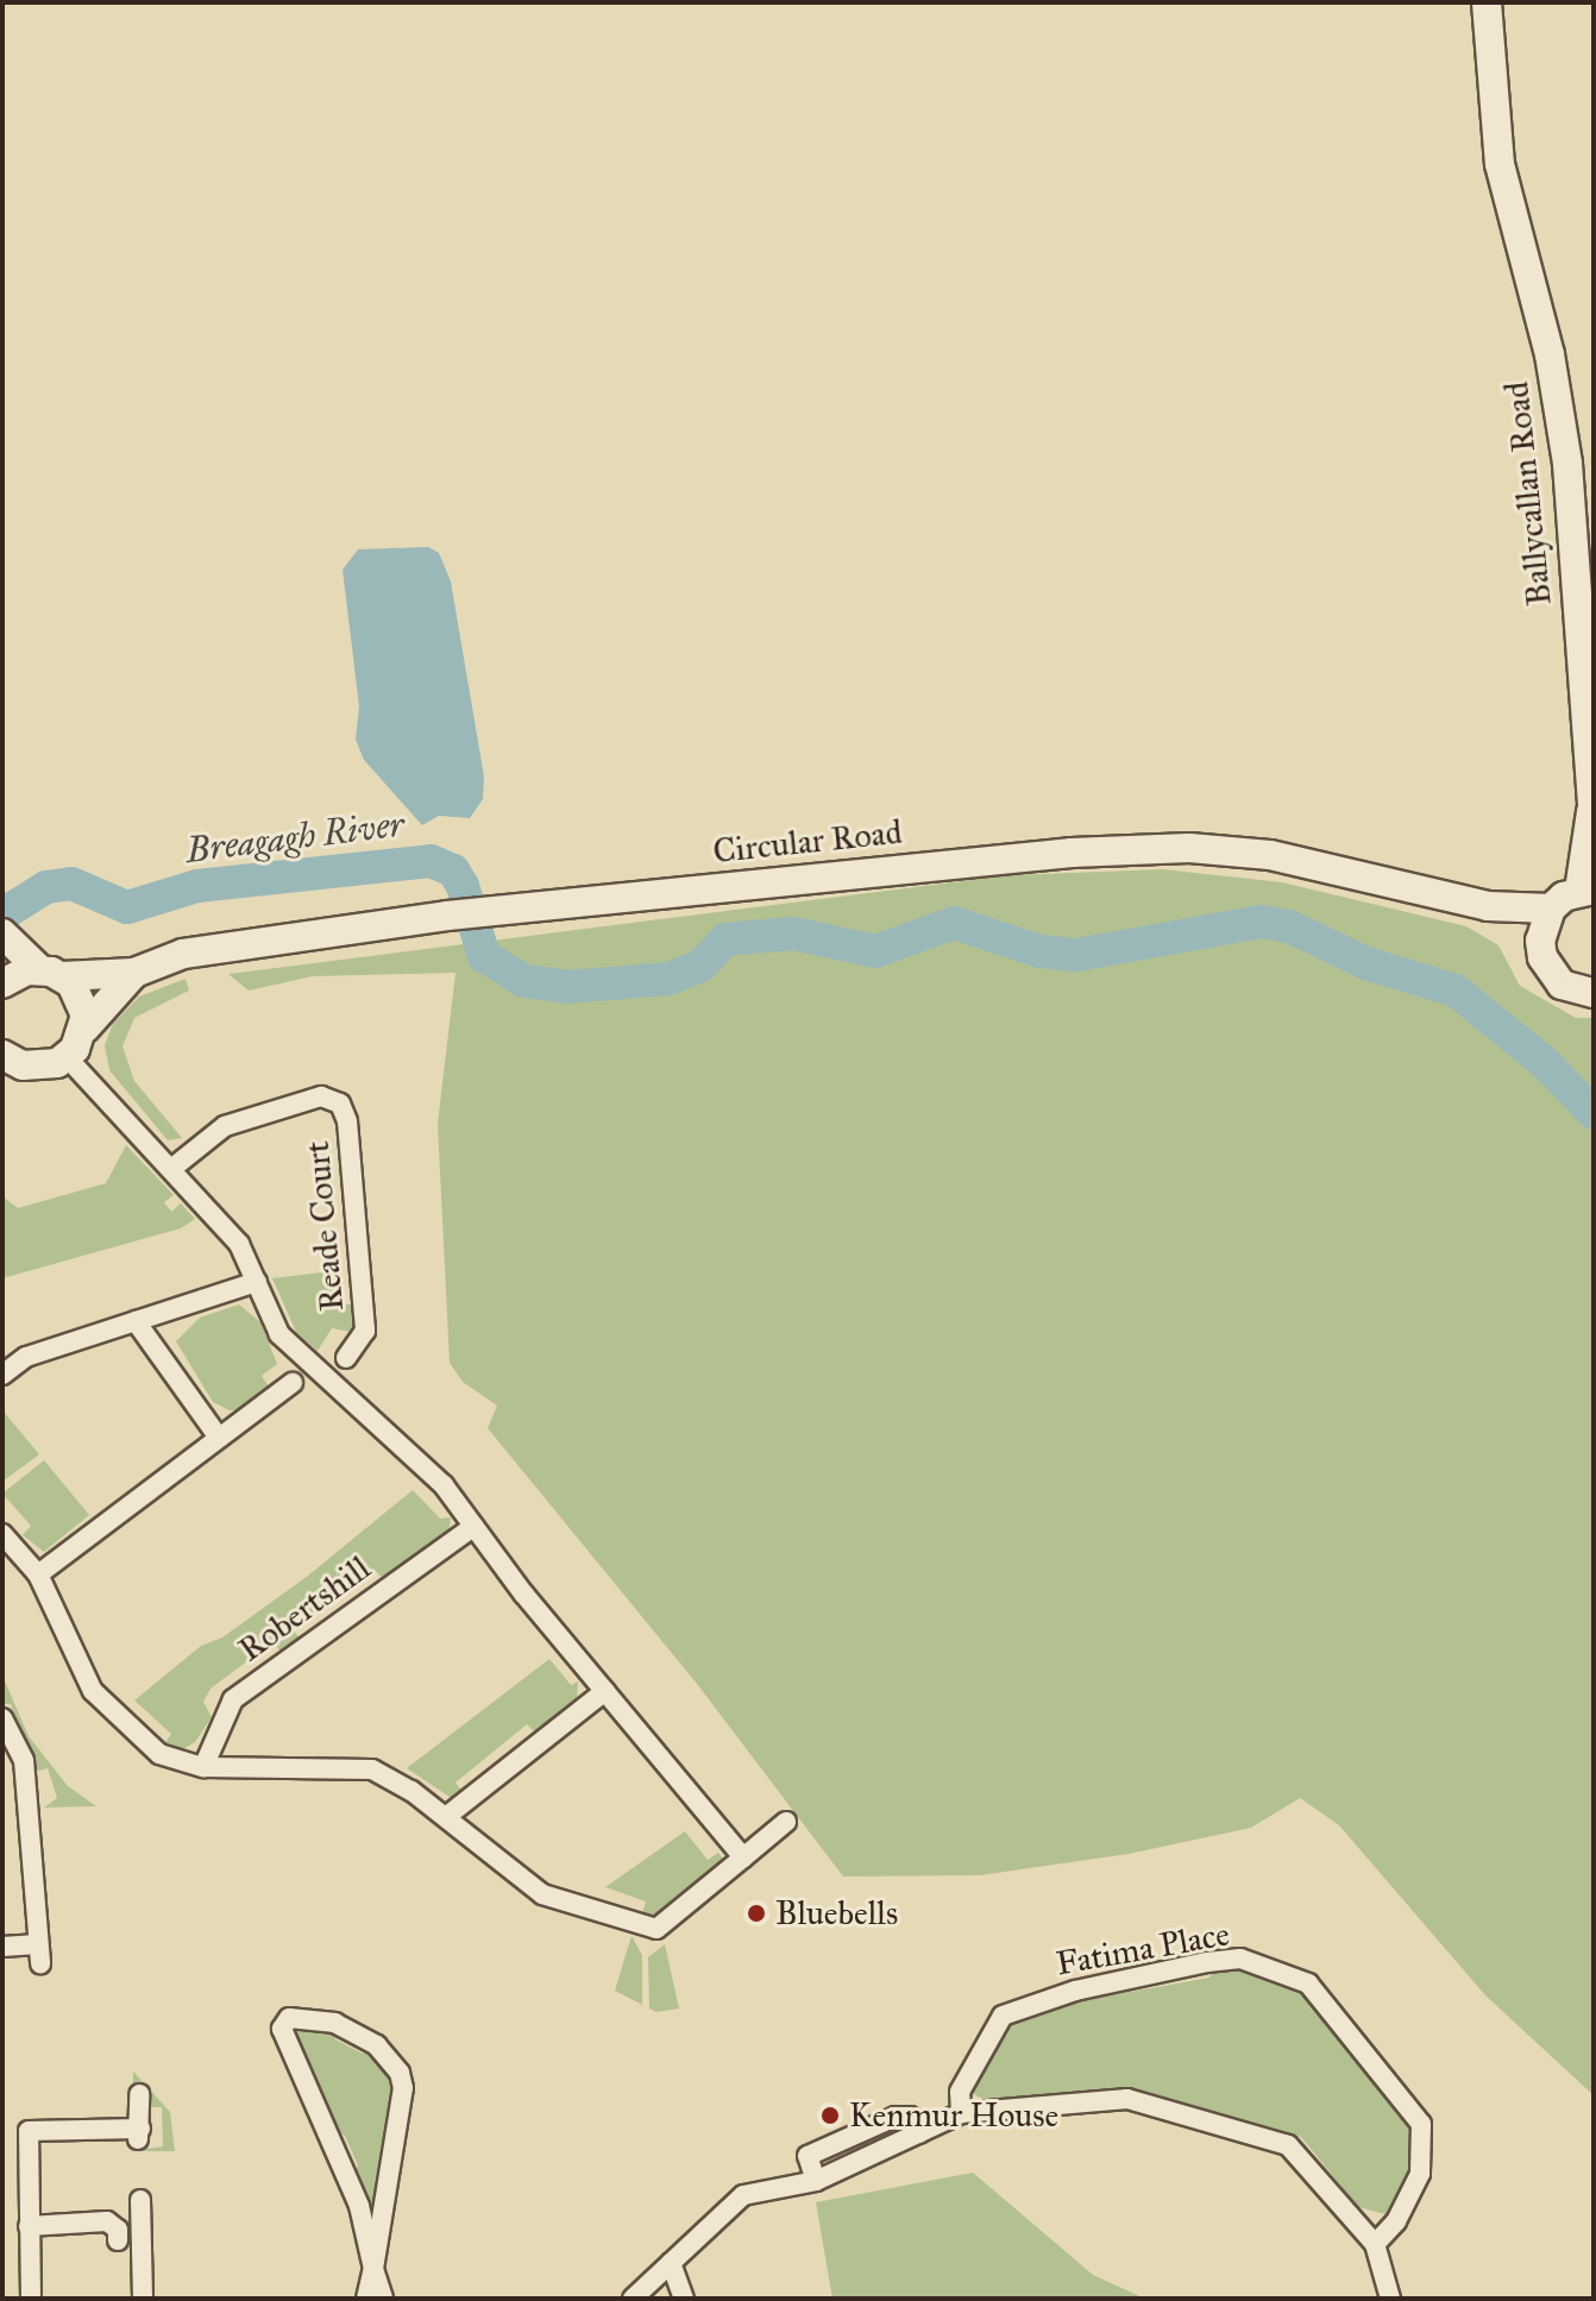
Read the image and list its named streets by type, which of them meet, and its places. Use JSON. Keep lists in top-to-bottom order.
{
  "streets": {
    "main road": ["Ballycallan Road", "Circular Road"],
    "street": ["Reade Court", "Robertshill", "Fatima Place"]
  },
  "water": ["Breagagh River"],
  "places": ["Bluebells", "Kenmur House"]
}
